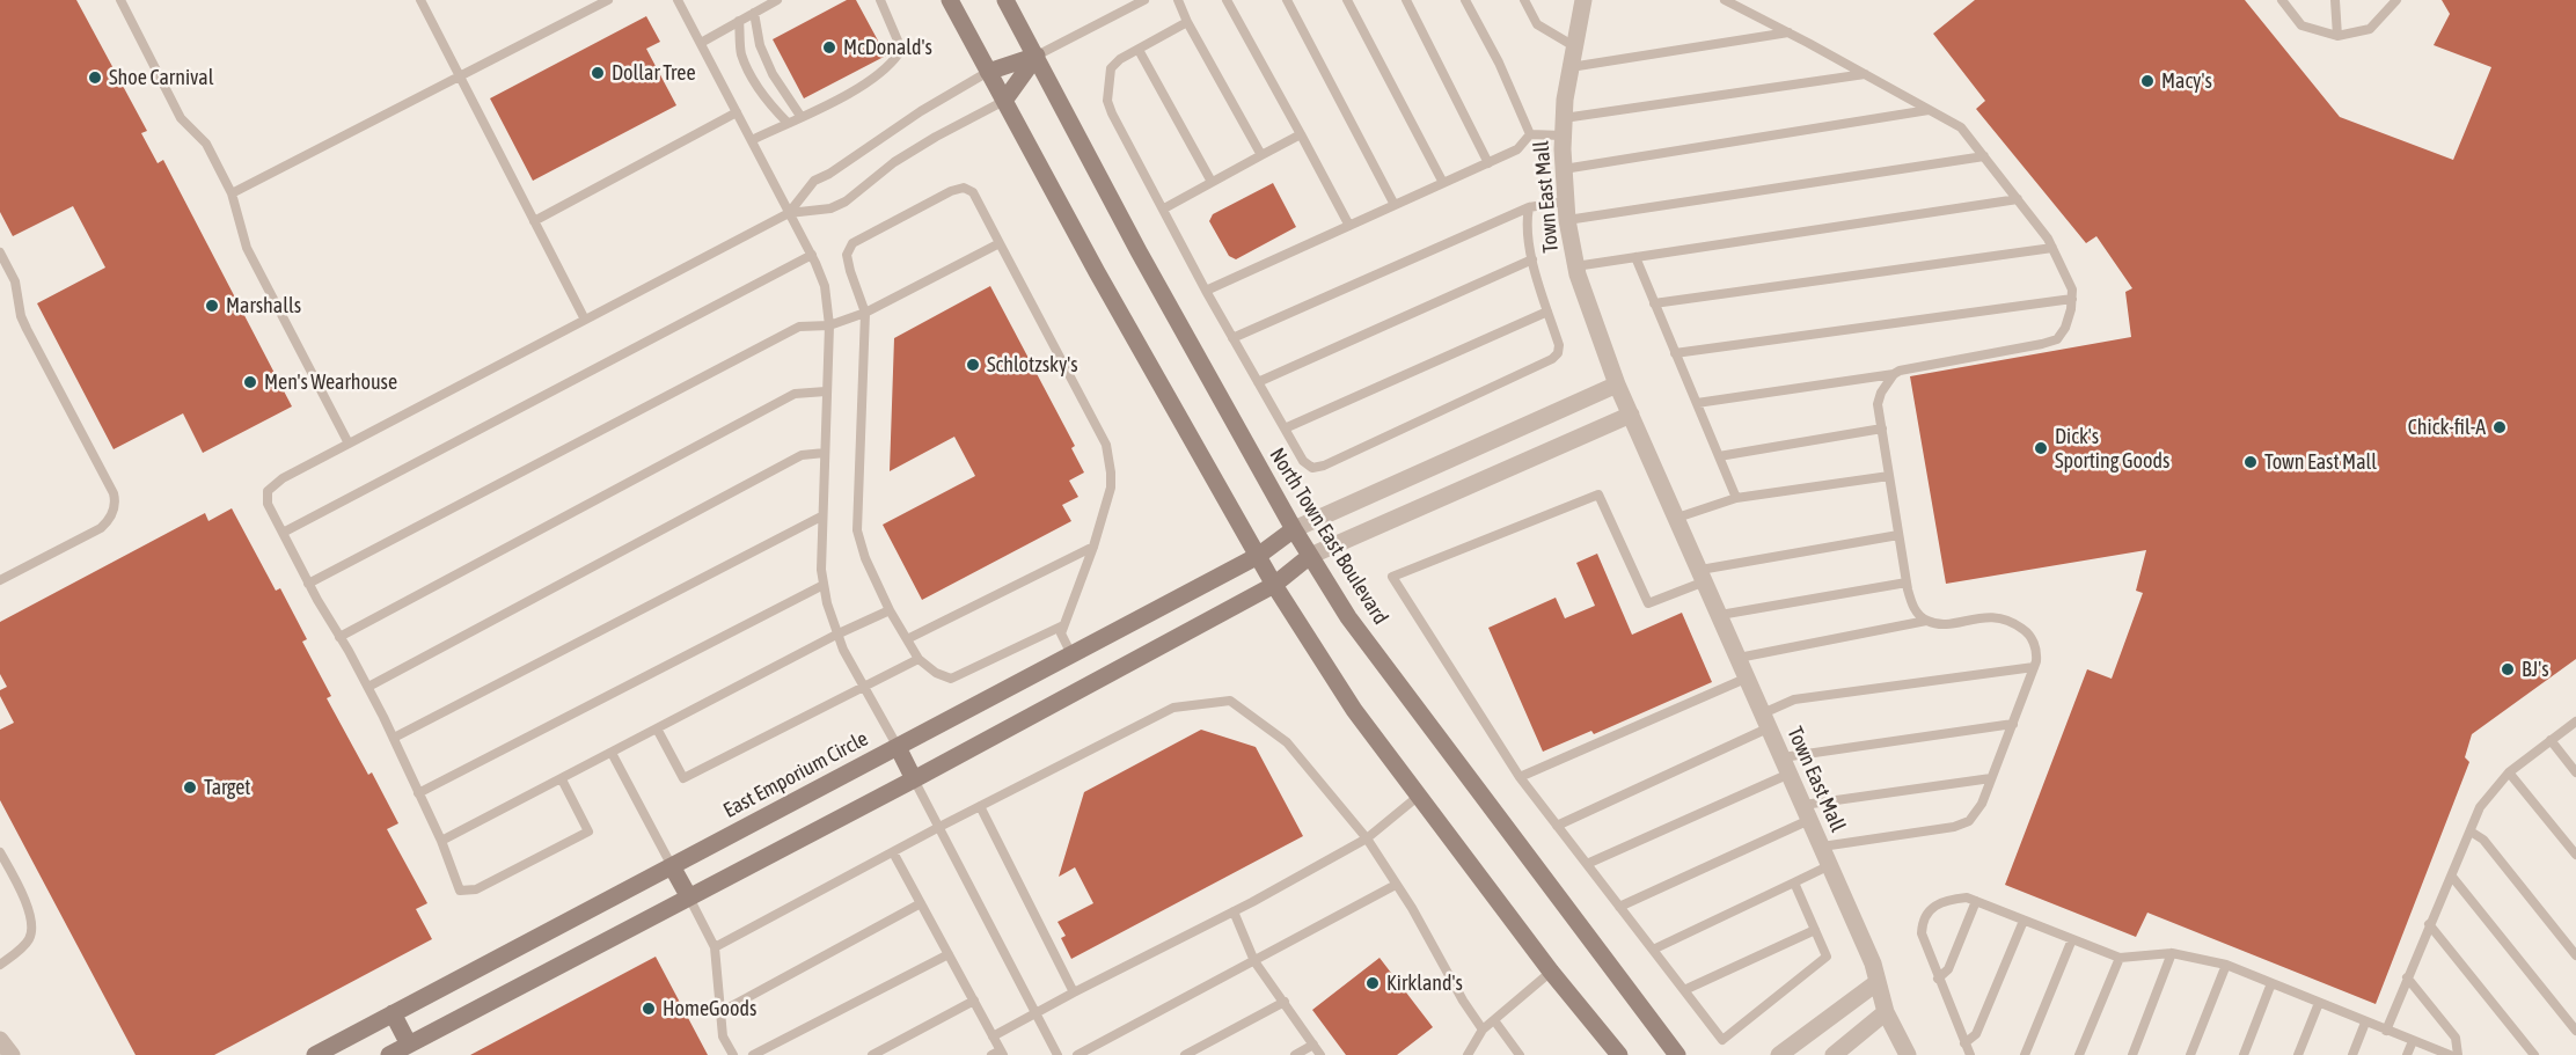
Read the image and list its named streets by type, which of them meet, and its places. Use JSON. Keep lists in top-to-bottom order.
{
  "streets": {
    "main road": ["North Town East Boulevard", "East Emporium Circle"],
    "street": ["Town East Mall"]
  },
  "crossings": [
    ["North Town East Boulevard", "East Emporium Circle"]
  ],
  "places": [
    "McDonald's",
    "Dollar Tree",
    "Shoe Carnival",
    "Macy's",
    "Marshalls",
    "Schlotzsky's",
    "Men's Wearhouse",
    "Chick-fil-A",
    "Dick's Sporting Goods",
    "Town East Mall",
    "BJ's",
    "Target",
    "Kirkland's",
    "HomeGoods"
  ]
}
